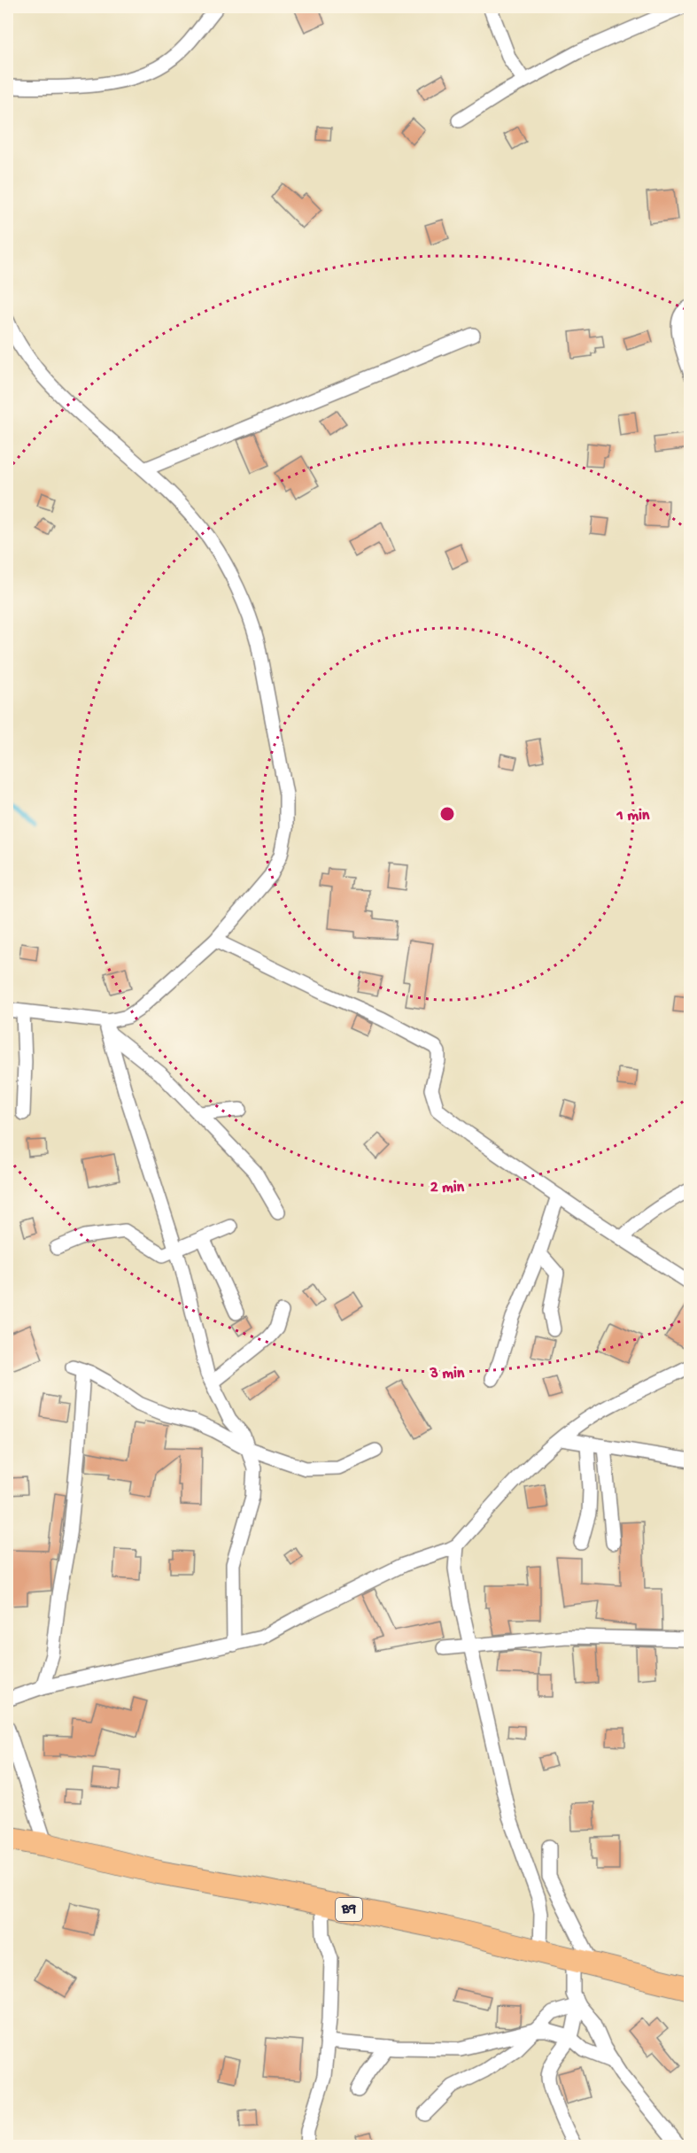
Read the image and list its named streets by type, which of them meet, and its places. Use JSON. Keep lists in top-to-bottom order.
{
  "streets": {
    "highway": ["B9"]
  },
  "rings": ["1 min", "2 min", "3 min"]
}
